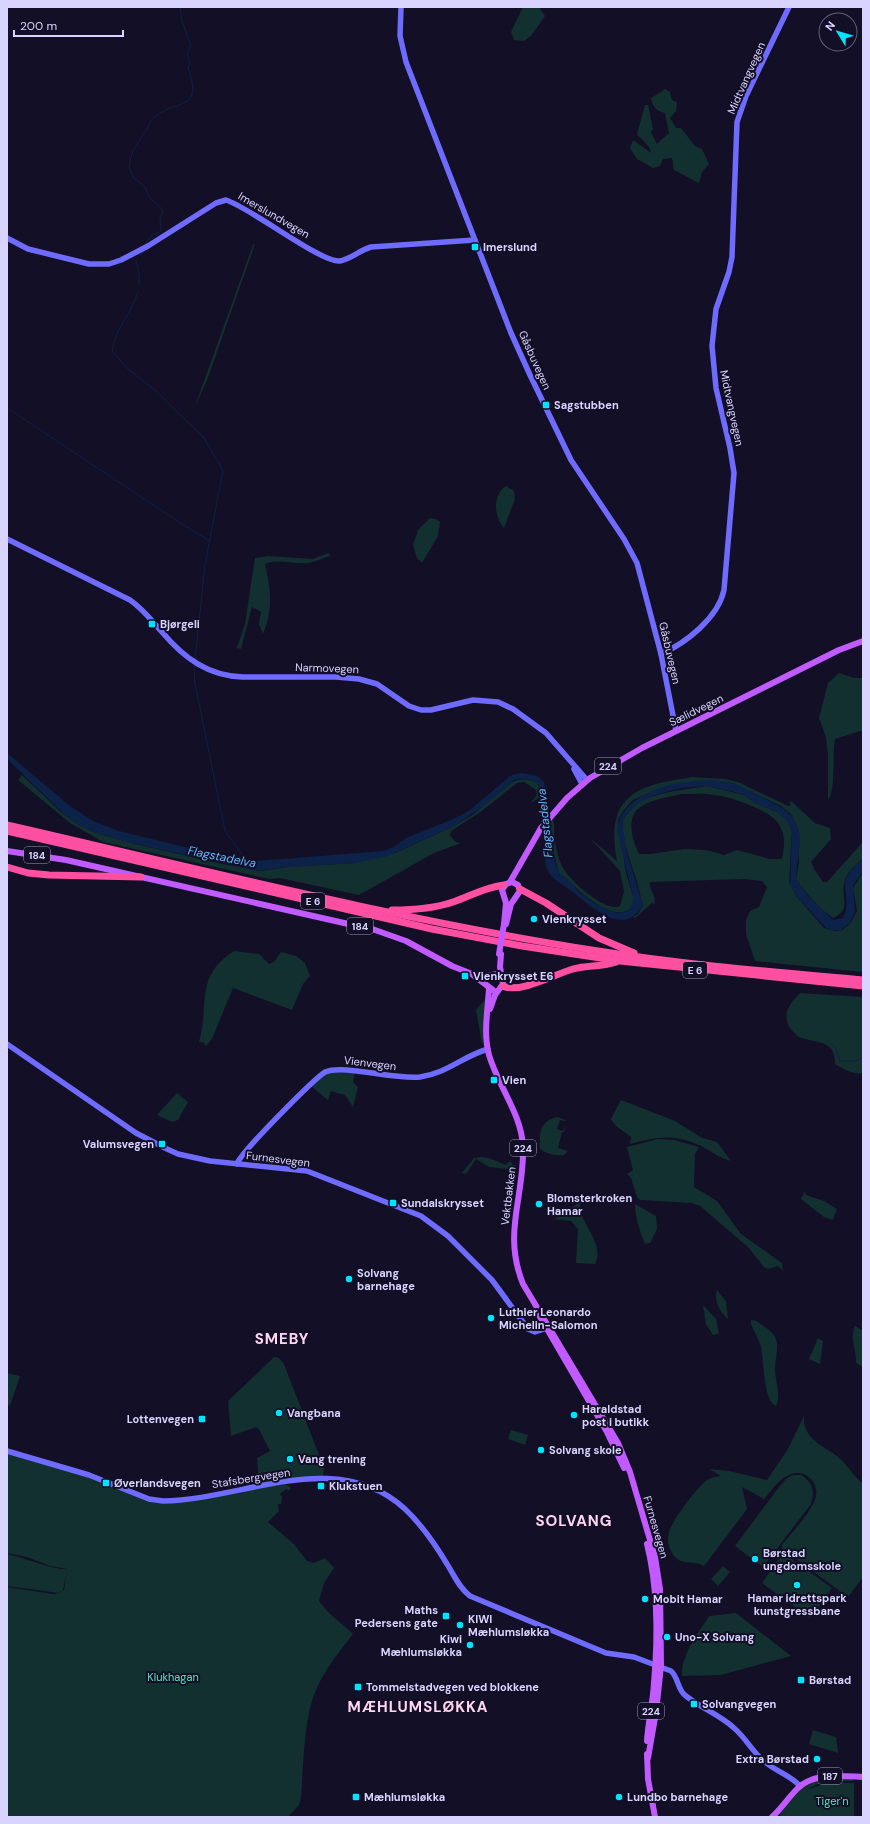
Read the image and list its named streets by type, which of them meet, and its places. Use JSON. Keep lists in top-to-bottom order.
{
  "streets": {
    "highway": ["E 6"],
    "main road": [
      "Midtvangvegen",
      "Imerslundvegen",
      "Gåsbuvegen",
      "Narmovegen",
      "Sælidvegen",
      "224",
      "184",
      "Vienvegen",
      "Furnesvegen",
      "Vektbakken",
      "Stafsbergvegen",
      "187"
    ]
  },
  "crossings": [
    ["Midtvangvegen", "Gåsbuvegen"],
    ["Imerslundvegen", "Gåsbuvegen"],
    ["Gåsbuvegen", "Sælidvegen"],
    ["Narmovegen", "Sælidvegen"],
    ["Sælidvegen", "224"],
    ["224", "184"],
    ["224", "E 6"],
    ["224", "Vektbakken"],
    ["184", "E 6"],
    ["184", "Vektbakken"],
    ["E 6", "Vektbakken"],
    ["Vienvegen", "Furnesvegen"],
    ["Vienvegen", "Vektbakken"],
    ["Furnesvegen", "Vektbakken"],
    ["Furnesvegen", "Stafsbergvegen"]
  ],
  "districts": ["SMEBY", "SOLVANG", "MÆHLUMSLØKKA"],
  "water": ["Flagstadelva"],
  "parks": ["Klukhagan", "Tiger'n"],
  "places": {
    "transit": [
      "Imerslund",
      "Sagstubben",
      "Bjørgeli",
      "Vienkrysset E6",
      "Vien",
      "Valumsvegen",
      "Sundalskrysset",
      "Lottenvegen",
      "Øverlandsvegen",
      "Klukstuen",
      "Maths Pedersens gate",
      "Børstad",
      "Tommelstadvegen ved blokkene",
      "Solvangvegen",
      "Mæhlumsløkka"
    ],
    "other": [
      "Vienkrysset",
      "Blomsterkroken Hamar",
      "Solvang barnehage",
      "Luthier Leonardo Michelin-Salomon",
      "Vangbana",
      "Haraldstad post i butikk",
      "Solvang skole",
      "Vang trening",
      "Børstad ungdomsskole",
      "Hamar idrettspark kunstgressbane",
      "Mobit Hamar",
      "KIWI Mæhlumsløkka",
      "Uno-X Solvang",
      "Kiwi Mæhlumsløkka",
      "Extra Børstad",
      "Lundbo barnehage"
    ]
  },
  "scale_bar": "200 m",
  "north": "top left"
}
